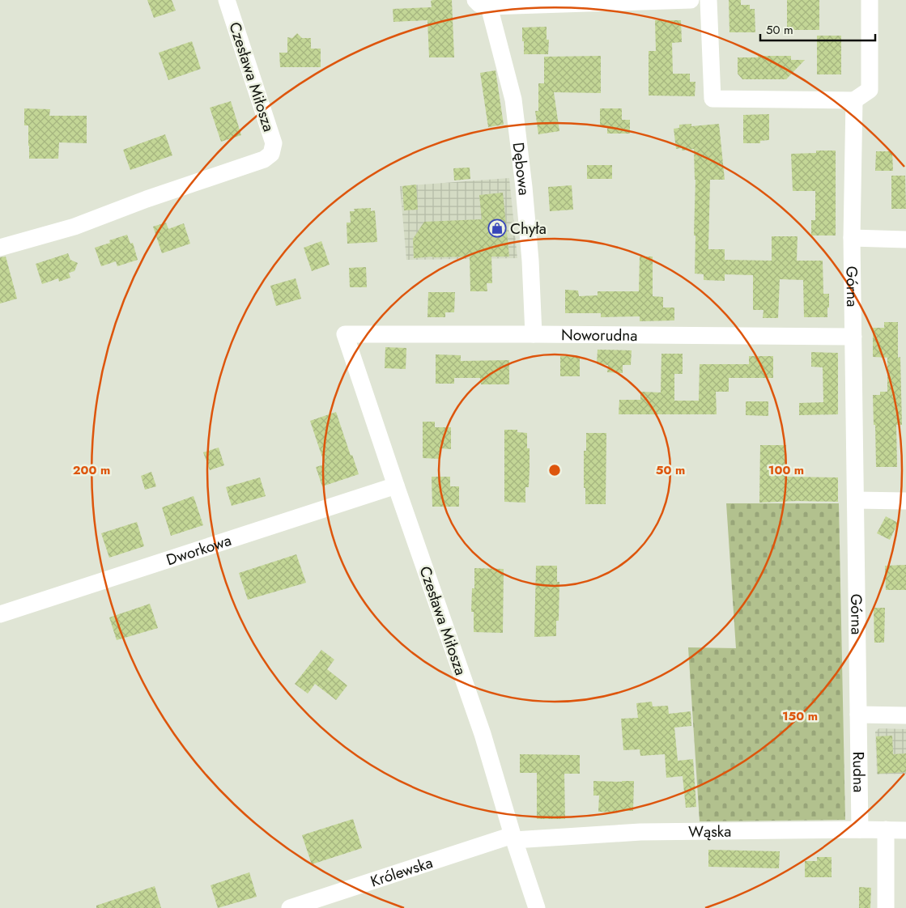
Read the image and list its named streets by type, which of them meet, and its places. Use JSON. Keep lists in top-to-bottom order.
{
  "streets": {
    "street": [
      "Czesława Miłosza",
      "Dębowa",
      "Górna",
      "Noworudna",
      "Dworkowa",
      "Rudna",
      "Wąska",
      "Królewska"
    ]
  },
  "crossings": [
    ["Czesława Miłosza", "Noworudna"],
    ["Czesława Miłosza", "Dworkowa"],
    ["Czesława Miłosza", "Wąska"],
    ["Czesława Miłosza", "Królewska"],
    ["Dębowa", "Noworudna"],
    ["Górna", "Noworudna"],
    ["Górna", "Rudna"],
    ["Rudna", "Wąska"],
    ["Wąska", "Królewska"]
  ],
  "places": {
    "shop": ["Chyła"]
  },
  "scale_bar": "50 m",
  "rings": [
    "50 m",
    "100 m",
    "200 m",
    "150 m"
  ]
}
